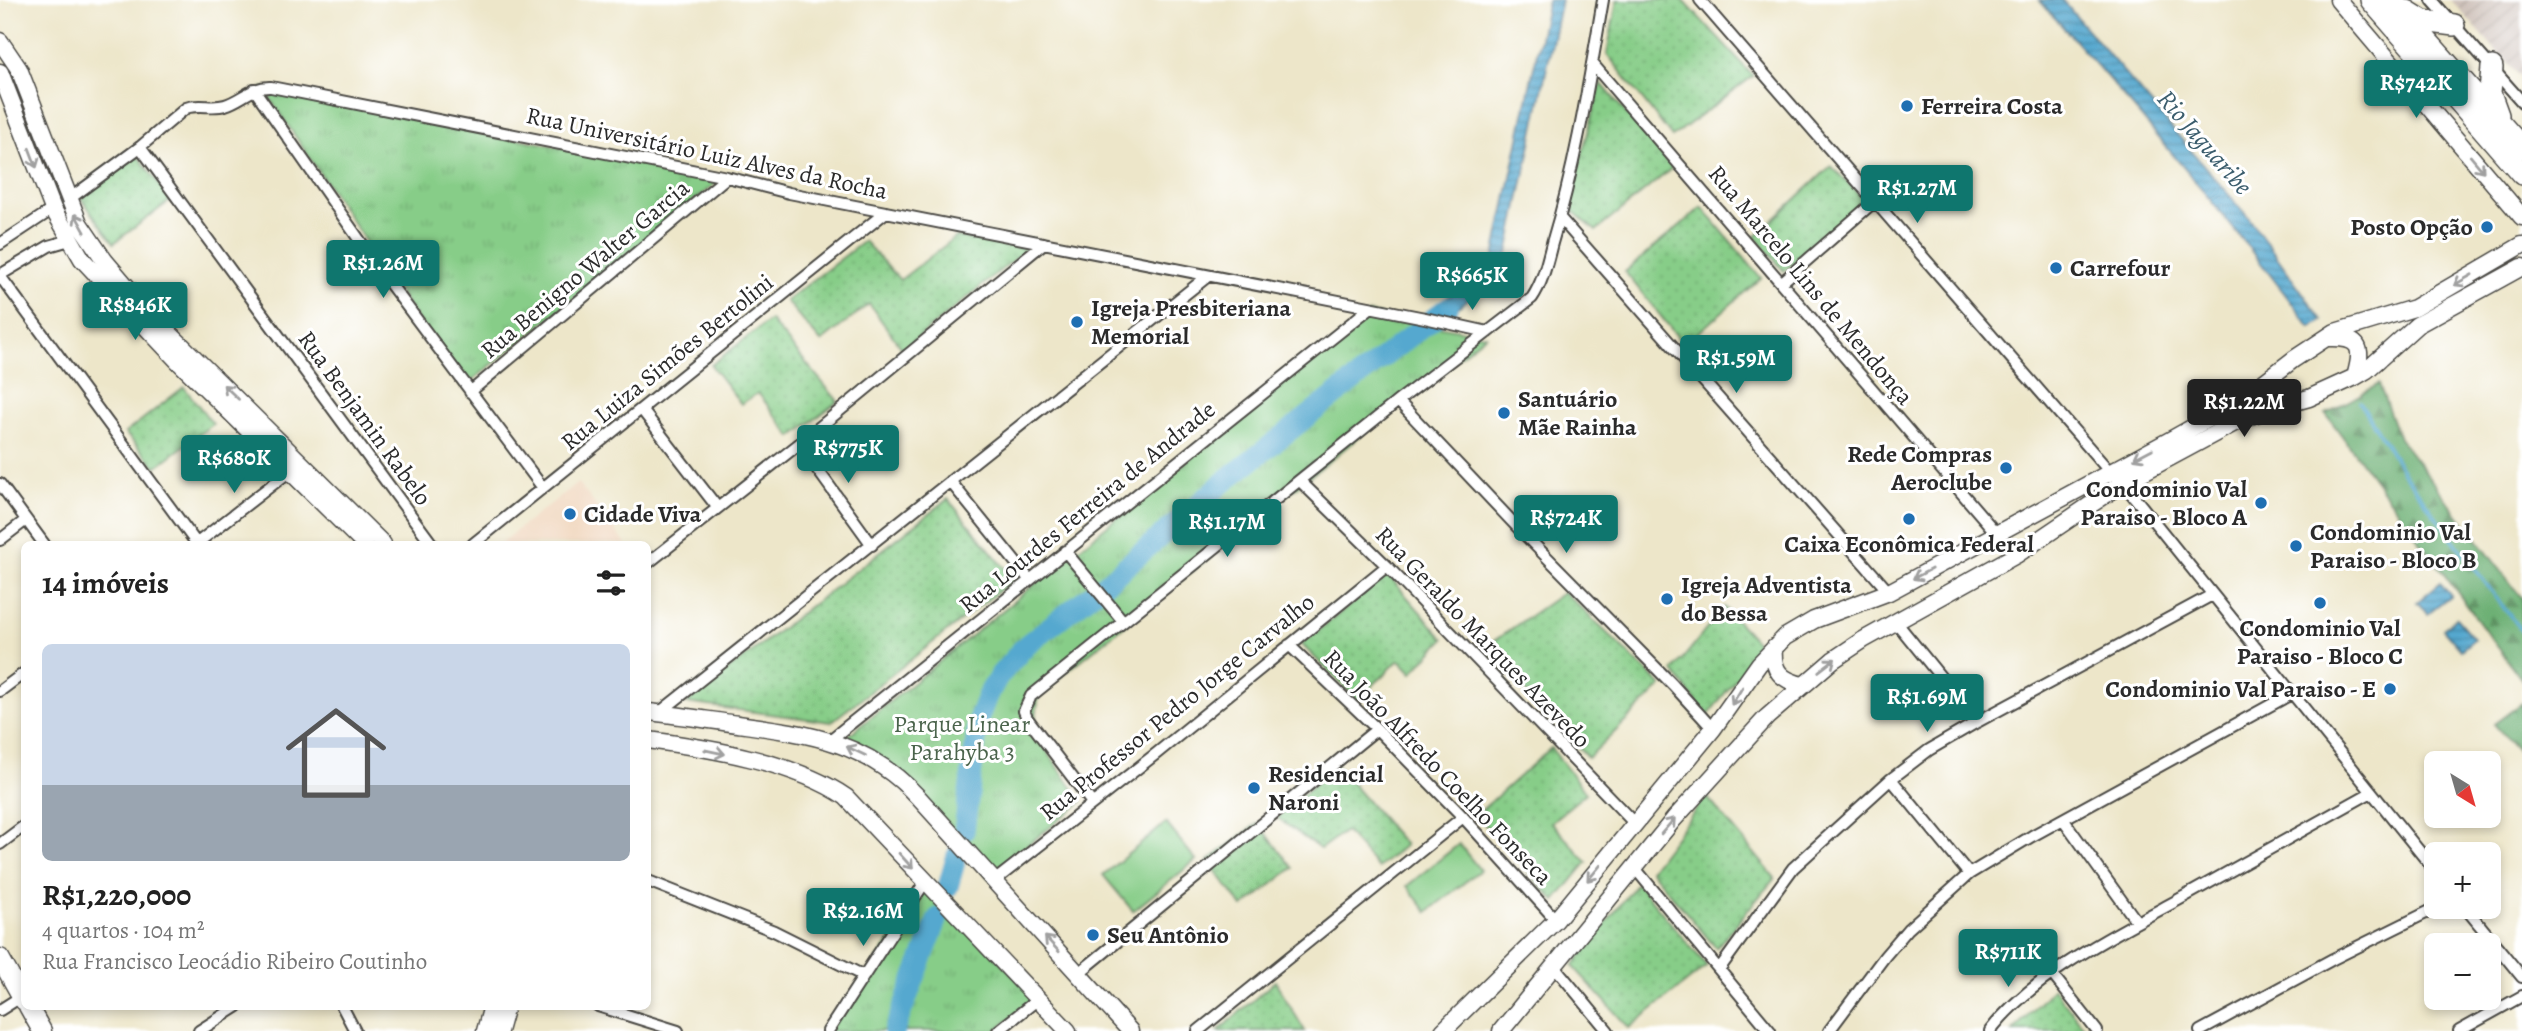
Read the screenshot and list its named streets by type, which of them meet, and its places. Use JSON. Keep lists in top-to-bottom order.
{
  "streets": {
    "street": [
      "Rua Universitário Luiz Alves da Rocha",
      "Rua Benigno Walter Garcia",
      "Rua Marcelo Lins de Mendonça",
      "Rua Luiza Simões Bertolini",
      "Rua Benjamin Rabelo",
      "Rua Lourdes Ferreira de Andrade",
      "Rua Geraldo Marques Azevedo",
      "Rua Professor Pedro Jorge Carvalho",
      "Rua João Alfredo Coelho Fonseca"
    ]
  },
  "crossings": [
    ["Rua Universitário Luiz Alves da Rocha", "Rua Benigno Walter Garcia"],
    ["Rua Universitário Luiz Alves da Rocha", "Rua Luiza Simões Bertolini"],
    ["Rua Universitário Luiz Alves da Rocha", "Rua Benjamin Rabelo"],
    ["Rua Universitário Luiz Alves da Rocha", "Rua Lourdes Ferreira de Andrade"],
    ["Rua Geraldo Marques Azevedo", "Rua Professor Pedro Jorge Carvalho"],
    ["Rua Professor Pedro Jorge Carvalho", "Rua João Alfredo Coelho Fonseca"]
  ],
  "water": ["Rio Jaguaribe"],
  "parks": ["Parque Linear Parahyba 3"],
  "places": [
    "Ferreira Costa",
    "Posto Opção",
    "Carrefour",
    "Igreja Presbiteriana Memorial",
    "Santuário Mãe Rainha",
    "Rede Compras Aeroclube",
    "Condominio Val Paraiso - Bloco A",
    "Cidade Viva",
    "Caixa Econômica Federal",
    "Condominio Val Paraiso - Bloco B",
    "Igreja Adventista do Bessa",
    "Condominio Val Paraiso - Bloco C",
    "Condominio Val Paraiso - E",
    "Residencial Naroni",
    "Seu Antônio"
  ],
  "north": "bottom right",
  "page": {
    "price": [
      "R$742K",
      "R$1.27M",
      "R$1.26M",
      "R$665K",
      "R$846K",
      "R$1.59M",
      "R$1.22M",
      "R$775K",
      "R$680K",
      "R$724K",
      "R$1.17M",
      "R$1.69M",
      "R$2.16M",
      "R$711K"
    ],
    "heading": "14 imóveis",
    "list": [
      {
        "name": "R$1,220,000",
        "note": "4 quartos · 104 m² · Rua Francisco Leocádio Ribeiro Coutinho"
      }
    ],
    "map_buttons": ["+", "−"]
  }
}
